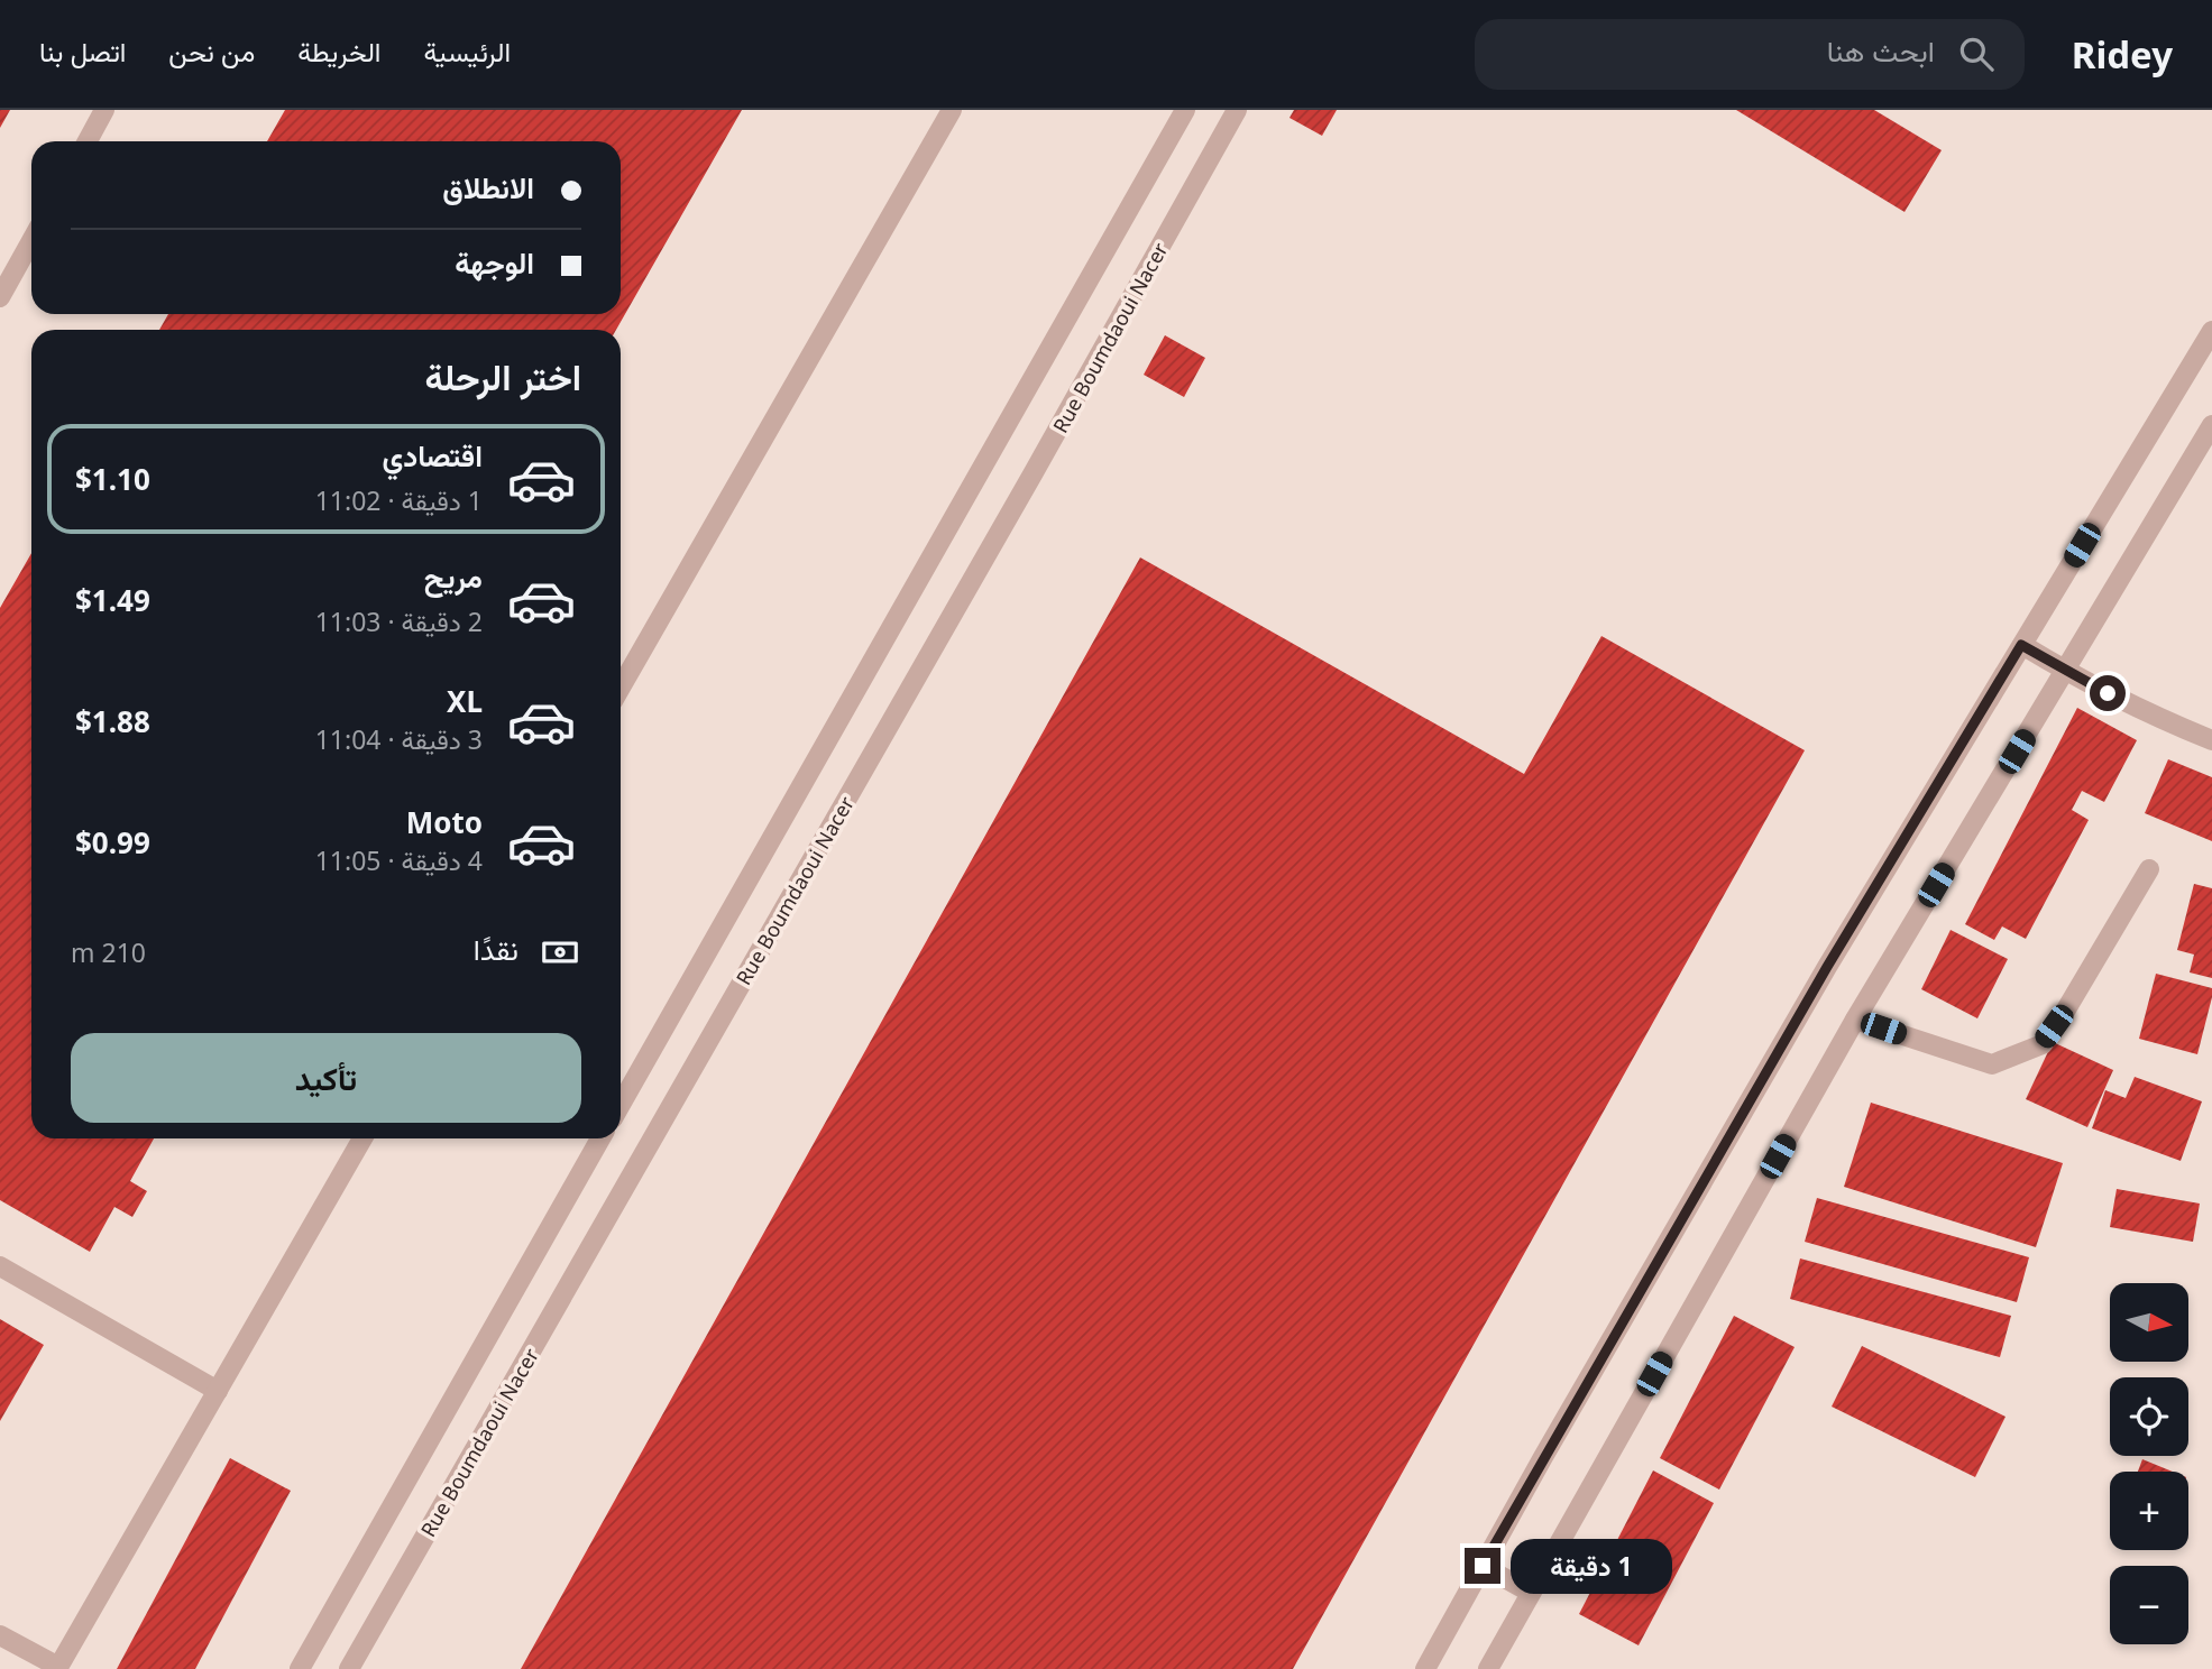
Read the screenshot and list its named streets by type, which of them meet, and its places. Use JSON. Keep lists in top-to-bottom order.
{
  "streets": {
    "street": ["Rue Boumdaoui Nacer"]
  },
  "north": "right",
  "page": {
    "header": "Ridey",
    "search": "ابحث هنا",
    "nav": [
      "الرئيسية",
      "الخريطة",
      "من نحن",
      "اتصل بنا"
    ],
    "banner": ["الانطلاق", "الوجهة"],
    "heading": "اختر الرحلة",
    "list": [
      {
        "name": "اقتصادي",
        "note": "1 دقيقة · 11:02",
        "value": "$1.10"
      },
      {
        "name": "مريح",
        "note": "2 دقيقة · 11:03",
        "value": "$1.49"
      },
      {
        "name": "XL",
        "note": "3 دقيقة · 11:04",
        "value": "$1.88"
      },
      {
        "name": "Moto",
        "note": "4 دقيقة · 11:05",
        "value": "$0.99"
      }
    ],
    "pay": ["نقدًا", "210 m"],
    "buttons": "تأكيد",
    "map_buttons": ["+", "−"],
    "bubble": "1 دقيقة"
  }
}
